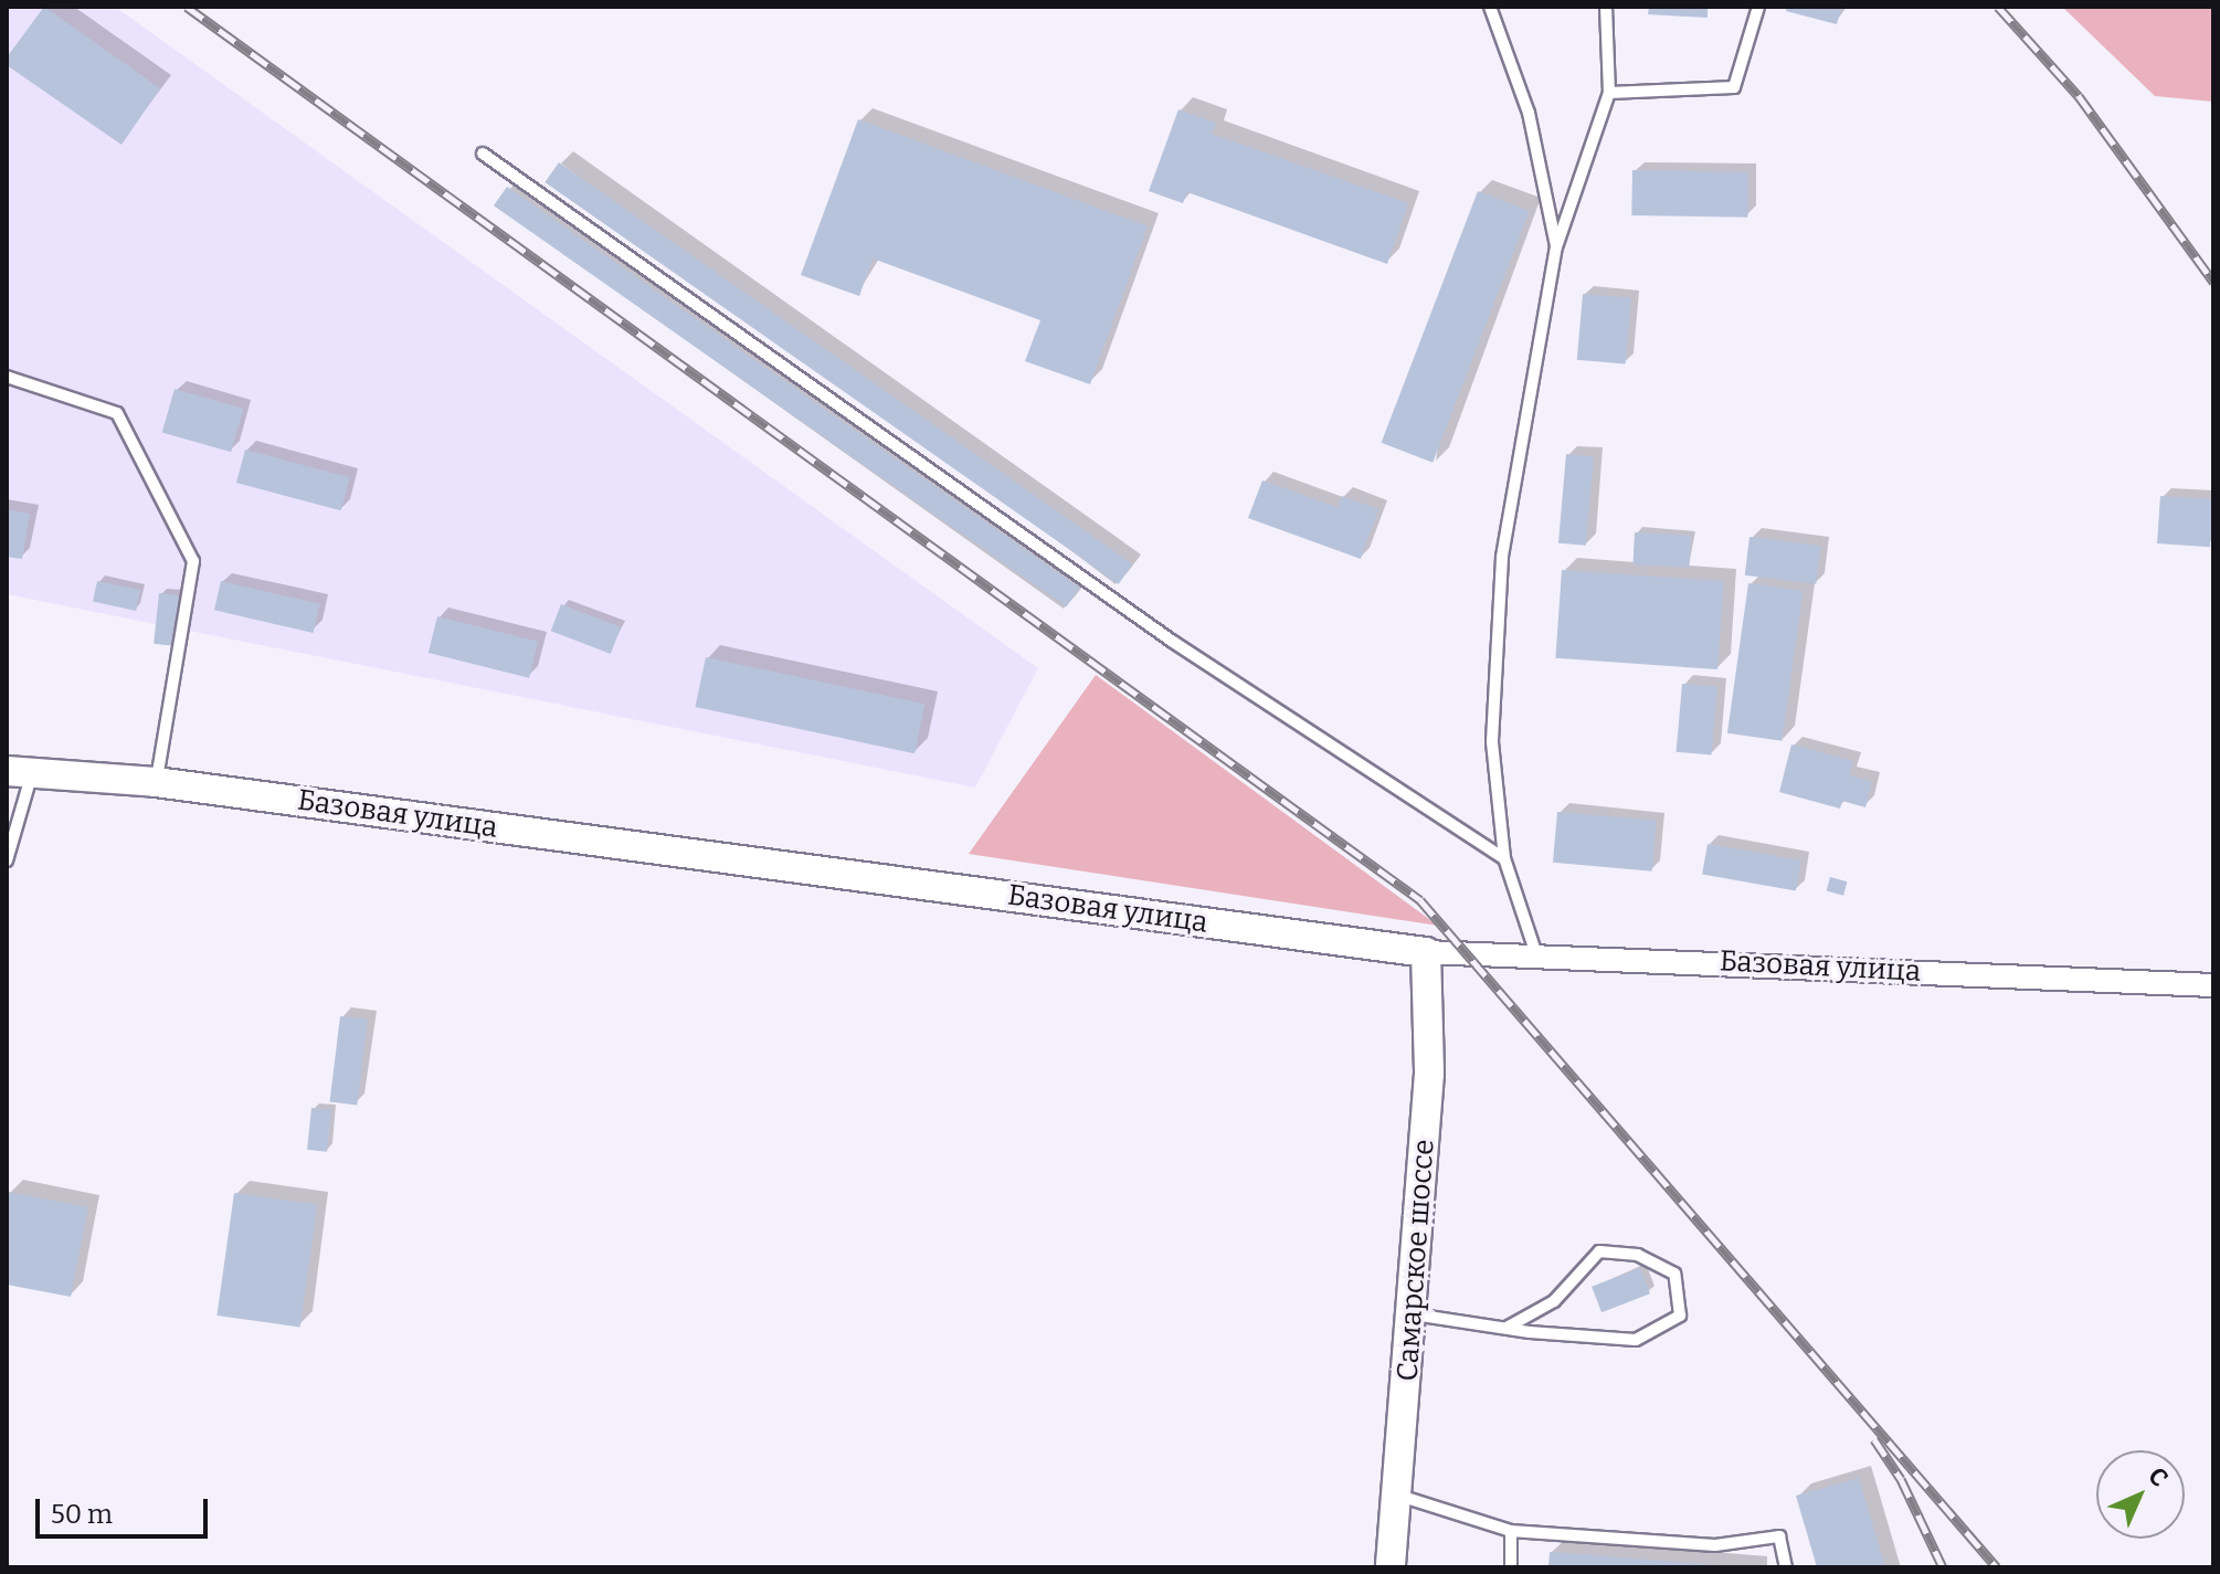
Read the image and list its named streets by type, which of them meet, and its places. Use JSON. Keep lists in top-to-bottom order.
{
  "streets": {
    "street": ["Базовая улица", "Самарское шоссе"]
  },
  "crossings": [
    ["Базовая улица", "Самарское шоссе"]
  ],
  "scale_bar": "50 m",
  "north": "top right"
}
